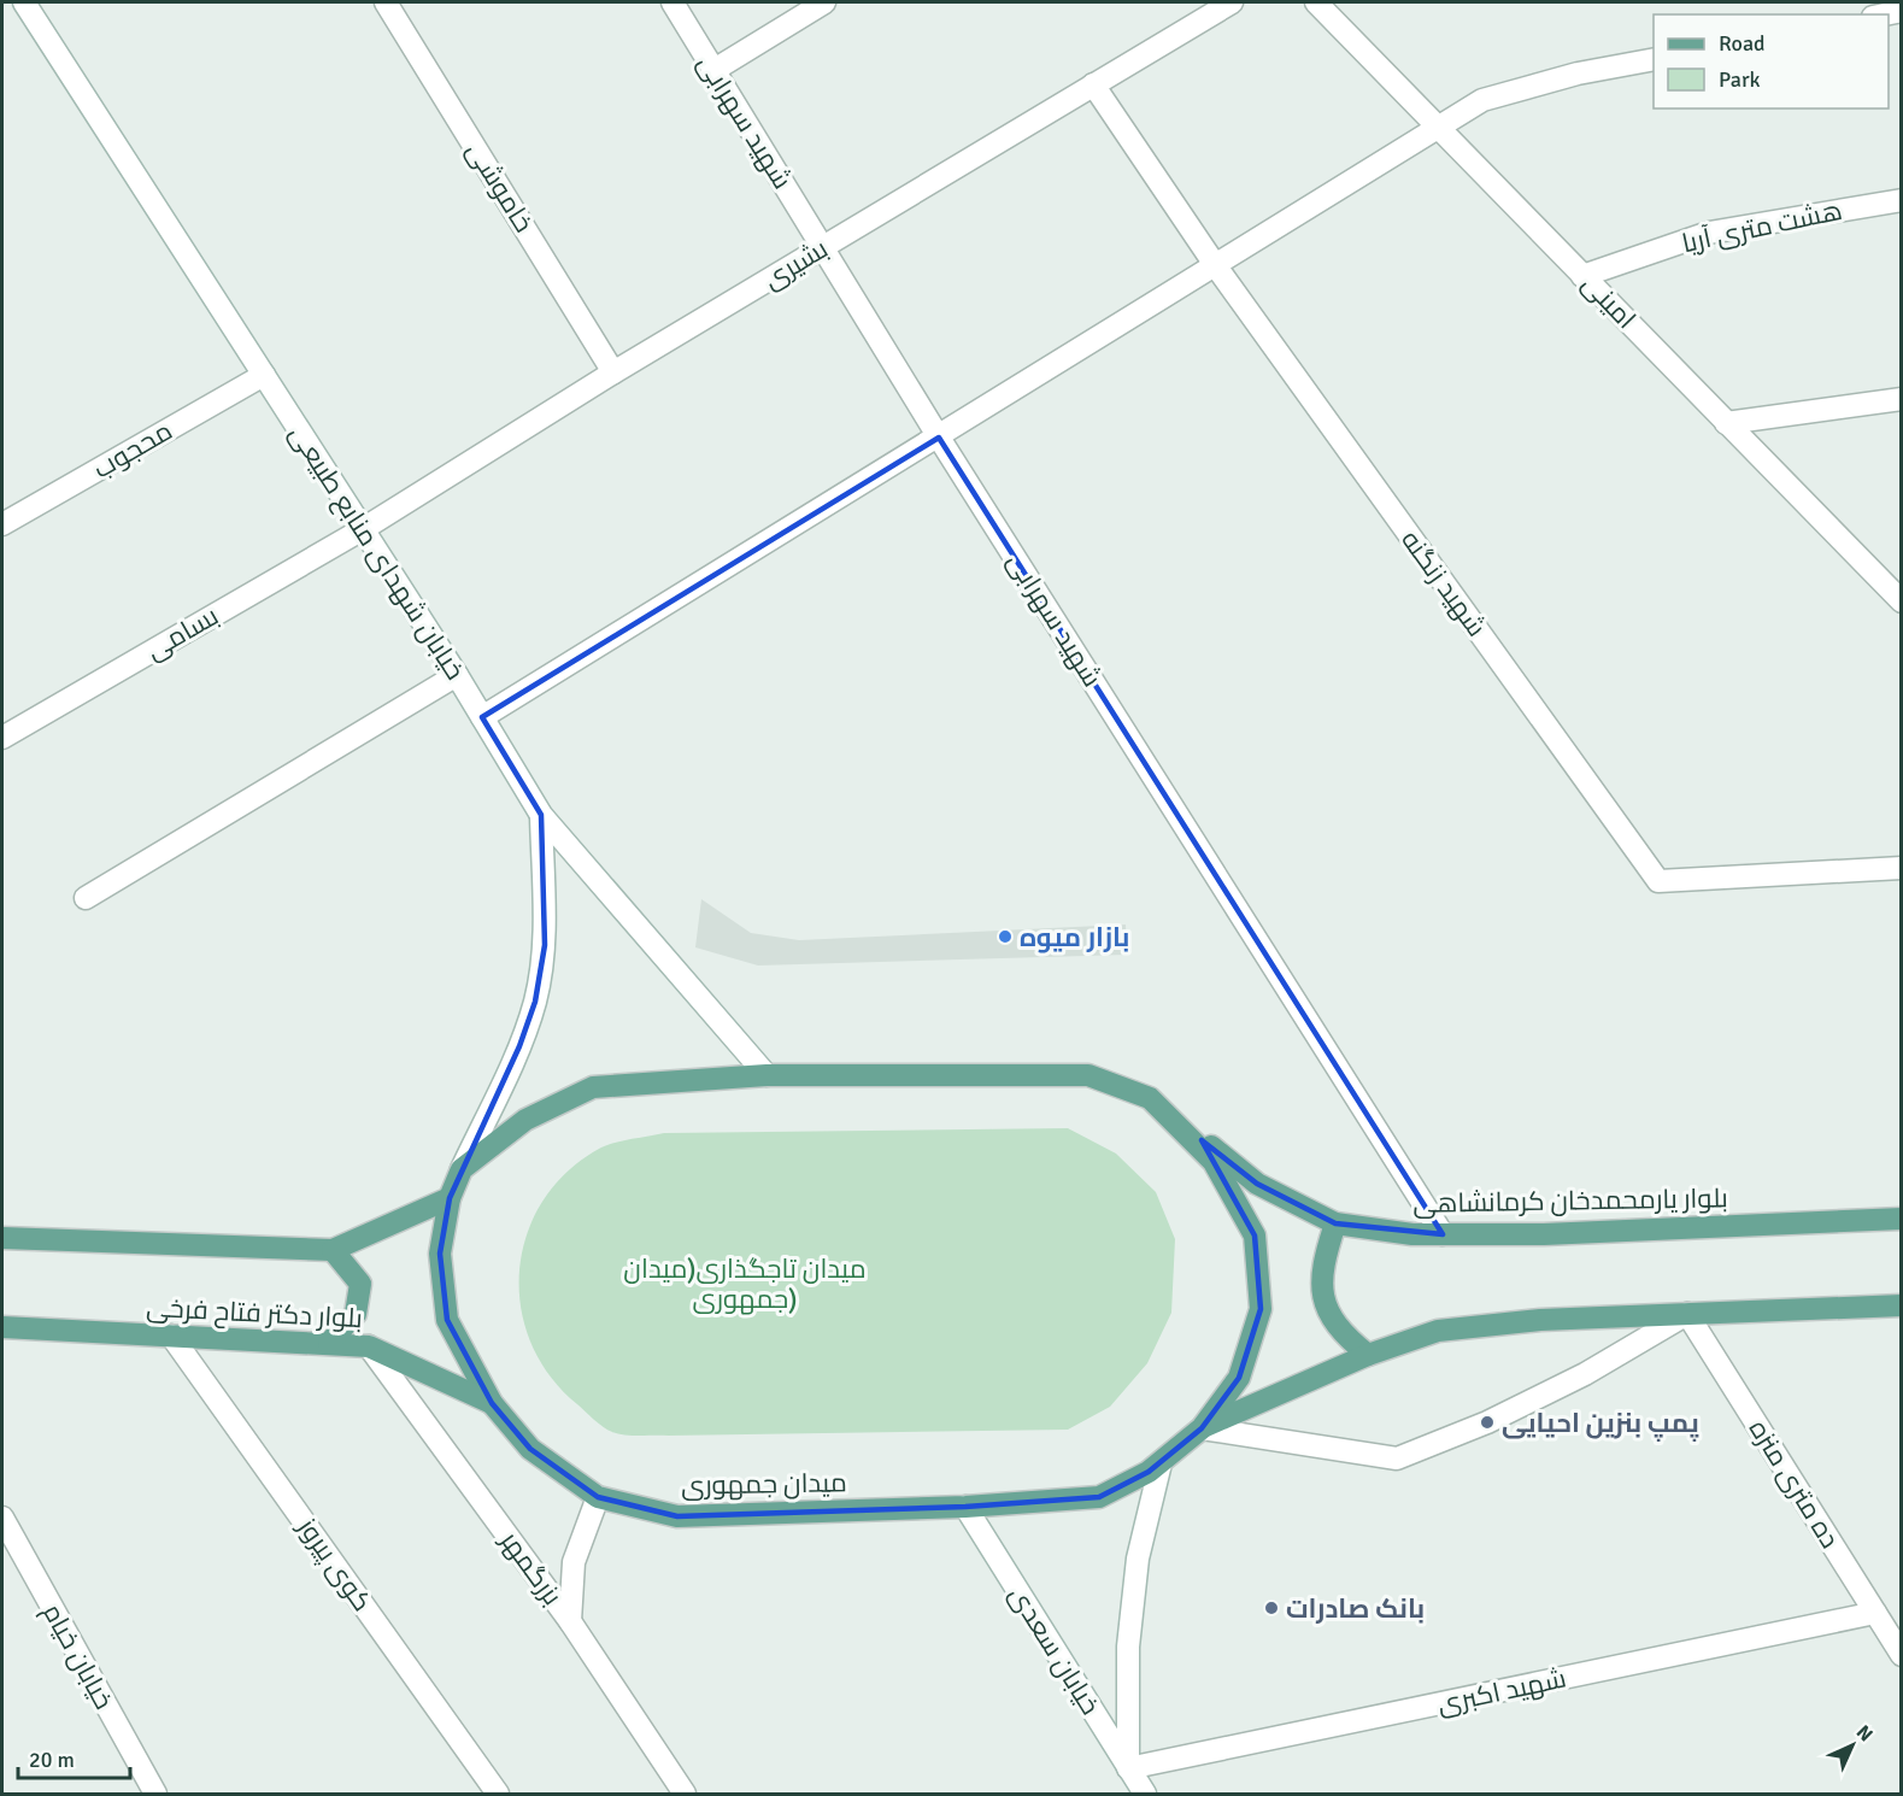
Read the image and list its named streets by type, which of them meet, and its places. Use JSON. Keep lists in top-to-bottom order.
{
  "streets": {
    "main road": ["بلوار یارمحمدخان کرمانشاهی", "بلوار دکتر فتاح فرخی", "میدان جمهوری"],
    "street": [
      "شهید سهرابی",
      "خاموشی",
      "هشت متری آریا",
      "بشیری",
      "امینی",
      "محجوب",
      "خیابان شهدای منابع طبیعی",
      "شهید زنگنه",
      "بسامی",
      "ده متری منزه",
      "کوی پیروز",
      "بزرگمهر",
      "خیابان سعدی",
      "خیابان خیام",
      "شهید اکبری"
    ]
  },
  "crossings": [
    ["شهید سهرابی", "بشیری"],
    ["شهید سهرابی", "بلوار یارمحمدخان کرمانشاهی"],
    ["خاموشی", "بشیری"],
    ["هشت متری آریا", "امینی"],
    ["بشیری", "خیابان شهدای منابع طبیعی"],
    ["بشیری", "شهید زنگنه"],
    ["بشیری", "بسامی"],
    ["محجوب", "خیابان شهدای منابع طبیعی"],
    ["خیابان شهدای منابع طبیعی", "بسامی"],
    ["خیابان شهدای منابع طبیعی", "میدان جمهوری"],
    ["بلوار یارمحمدخان کرمانشاهی", "میدان جمهوری"],
    ["بلوار دکتر فتاح فرخی", "میدان جمهوری"],
    ["بلوار دکتر فتاح فرخی", "کوی پیروز"],
    ["بلوار دکتر فتاح فرخی", "بزرگمهر"],
    ["میدان جمهوری", "خیابان سعدی"],
    ["ده متری منزه", "شهید اکبری"],
    ["خیابان سعدی", "شهید اکبری"]
  ],
  "parks": ["میدان تاجگذاری(میدان جمهوری)"],
  "places": ["بازار میوه", "پمپ بنزین احیایی", "بانک صادرات"],
  "legend": ["Road", "Park"],
  "scale_bar": "20 m",
  "north": "top right"
}
